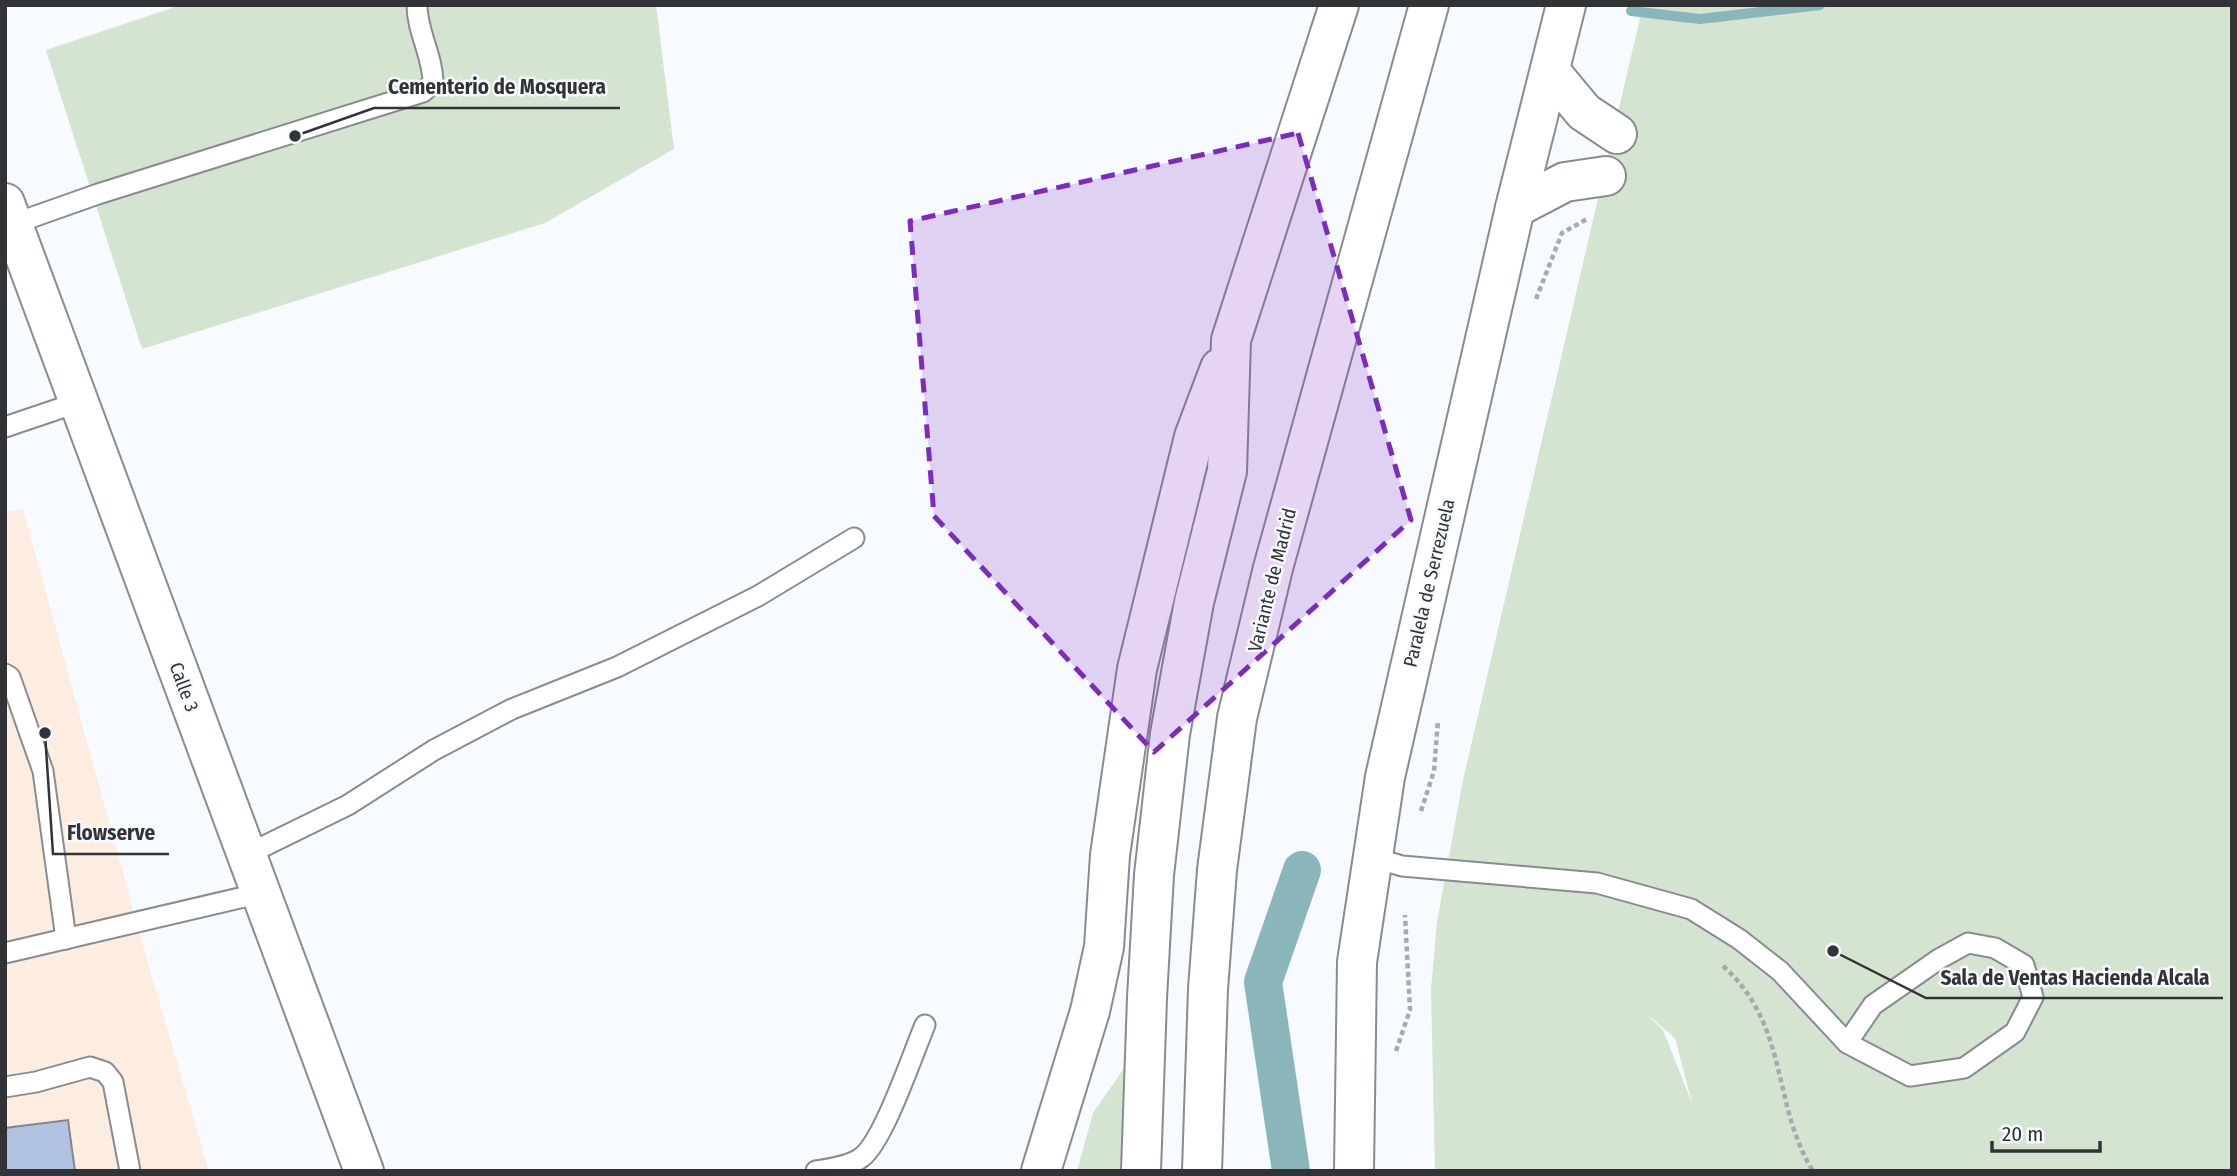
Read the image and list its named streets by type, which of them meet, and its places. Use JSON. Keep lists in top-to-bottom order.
{
  "streets": {
    "main road": ["Variante de Madrid", "Paralela de Serrezuela", "Calle 3"]
  },
  "places": ["Cementerio de Mosquera", "Flowserve", "Sala de Ventas Hacienda Alcala"],
  "scale_bar": "20 m"
}
